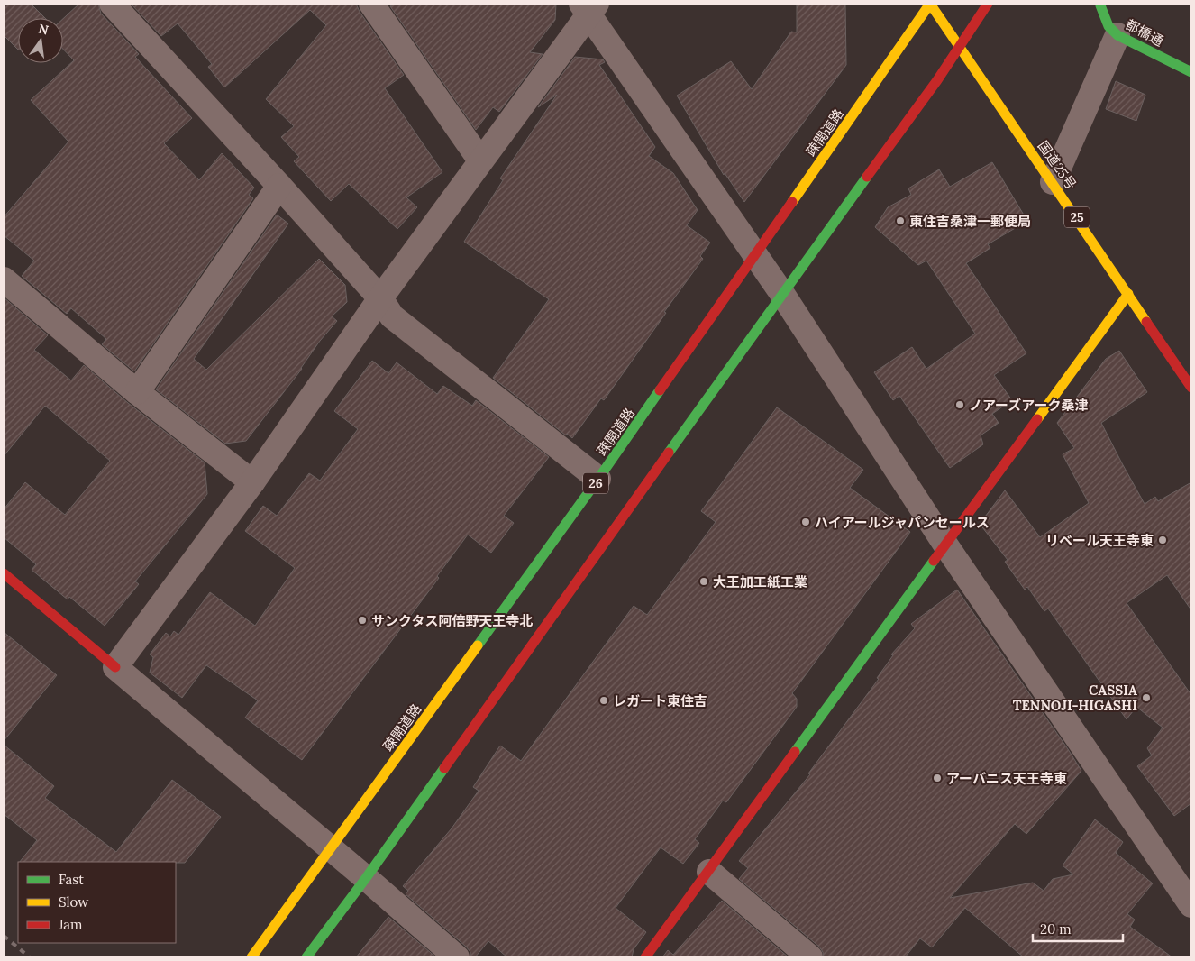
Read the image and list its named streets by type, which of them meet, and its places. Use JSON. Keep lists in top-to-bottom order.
{
  "streets": {
    "main road": [
      "都橋通",
      "疎開道路",
      "国道25号",
      "25",
      "26"
    ]
  },
  "crossings": [
    ["疎開道路", "国道25号"]
  ],
  "places": [
    "東住吉桑津一郵便局",
    "ノアーズアーク桑津",
    "ハイアールジャパンセールス",
    "リベール天王寺東",
    "大王加工紙工業",
    "サンクタス阿倍野天王寺北",
    "CASSIA TENNOJI-HIGASHI",
    "レガート東住吉",
    "アーバニス天王寺東"
  ],
  "legend": ["Fast", "Slow", "Jam"],
  "scale_bar": "20 m",
  "north": "top"
}
